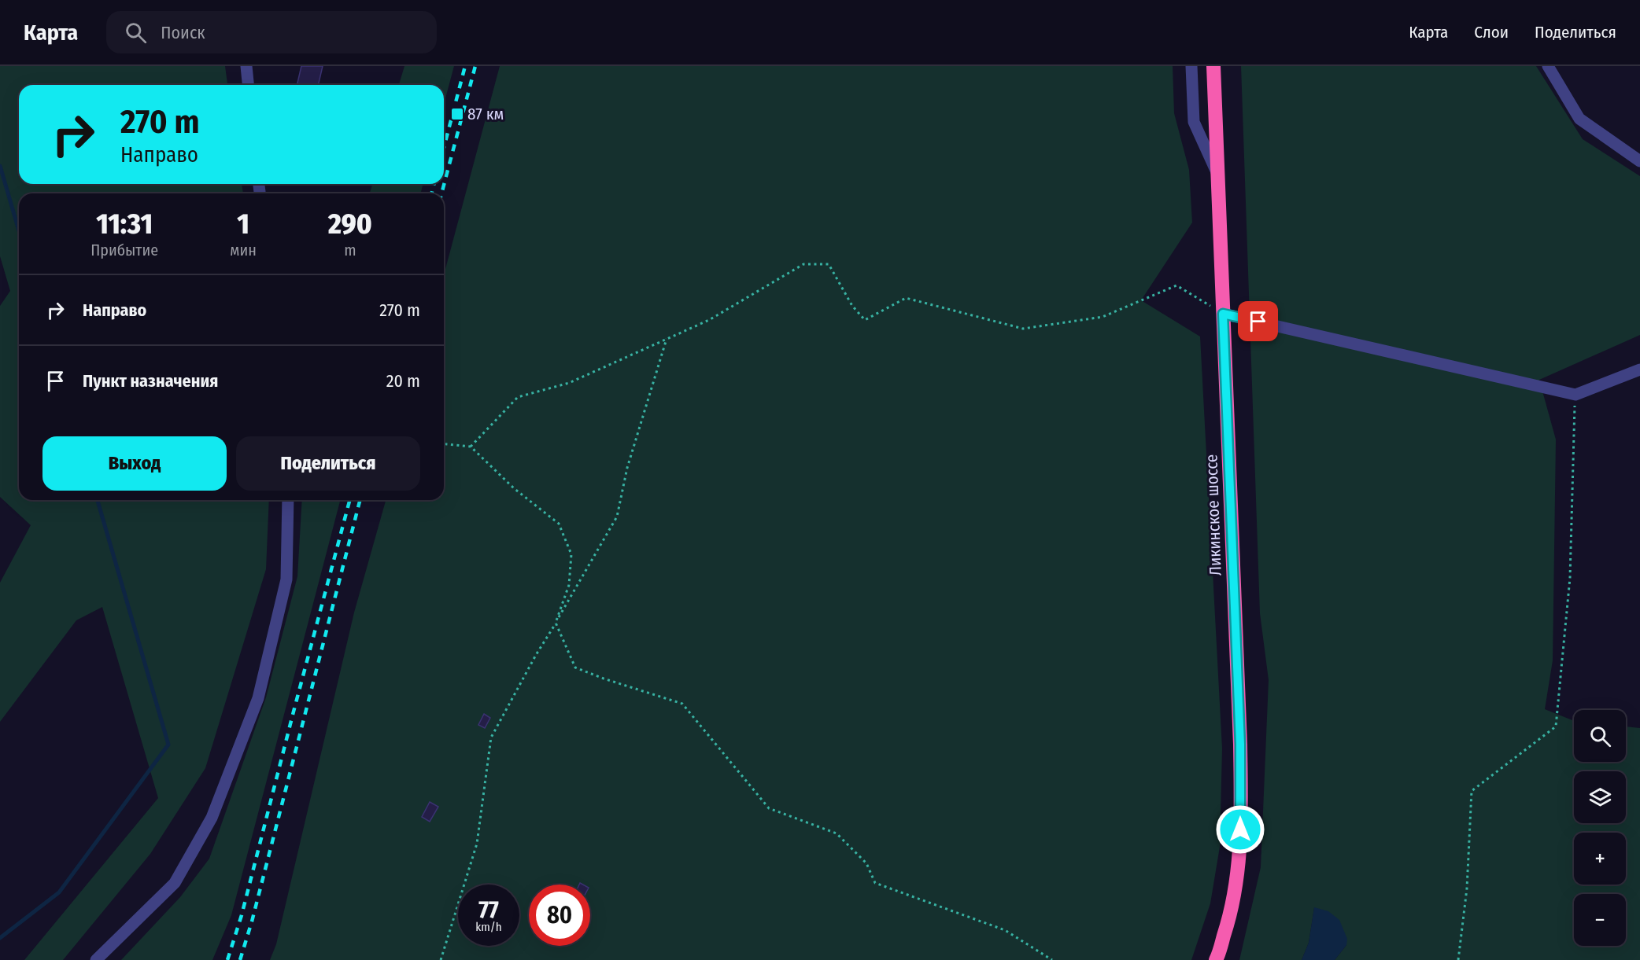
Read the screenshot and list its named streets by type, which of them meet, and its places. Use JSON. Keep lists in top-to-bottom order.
{
  "streets": {
    "highway": ["Ликинское шоссе"]
  },
  "places": {
    "transit": ["87 км"]
  },
  "page": {
    "header": "Карта",
    "search": "Поиск",
    "nav": ["Карта", "Слои", "Поделиться"],
    "turn": ["270 m", "Направо"],
    "eta": [
      "11:31",
      "Прибытие",
      "1",
      "мин",
      "290",
      "m"
    ],
    "list": [
      {
        "name": "Направо",
        "value": "270 m"
      },
      {
        "name": "Пункт назначения",
        "value": "20 m"
      }
    ],
    "buttons": ["Выход", "Поделиться"],
    "map_buttons": ["+", "−"],
    "speed": "77 km/h",
    "limit": "80"
  }
}
